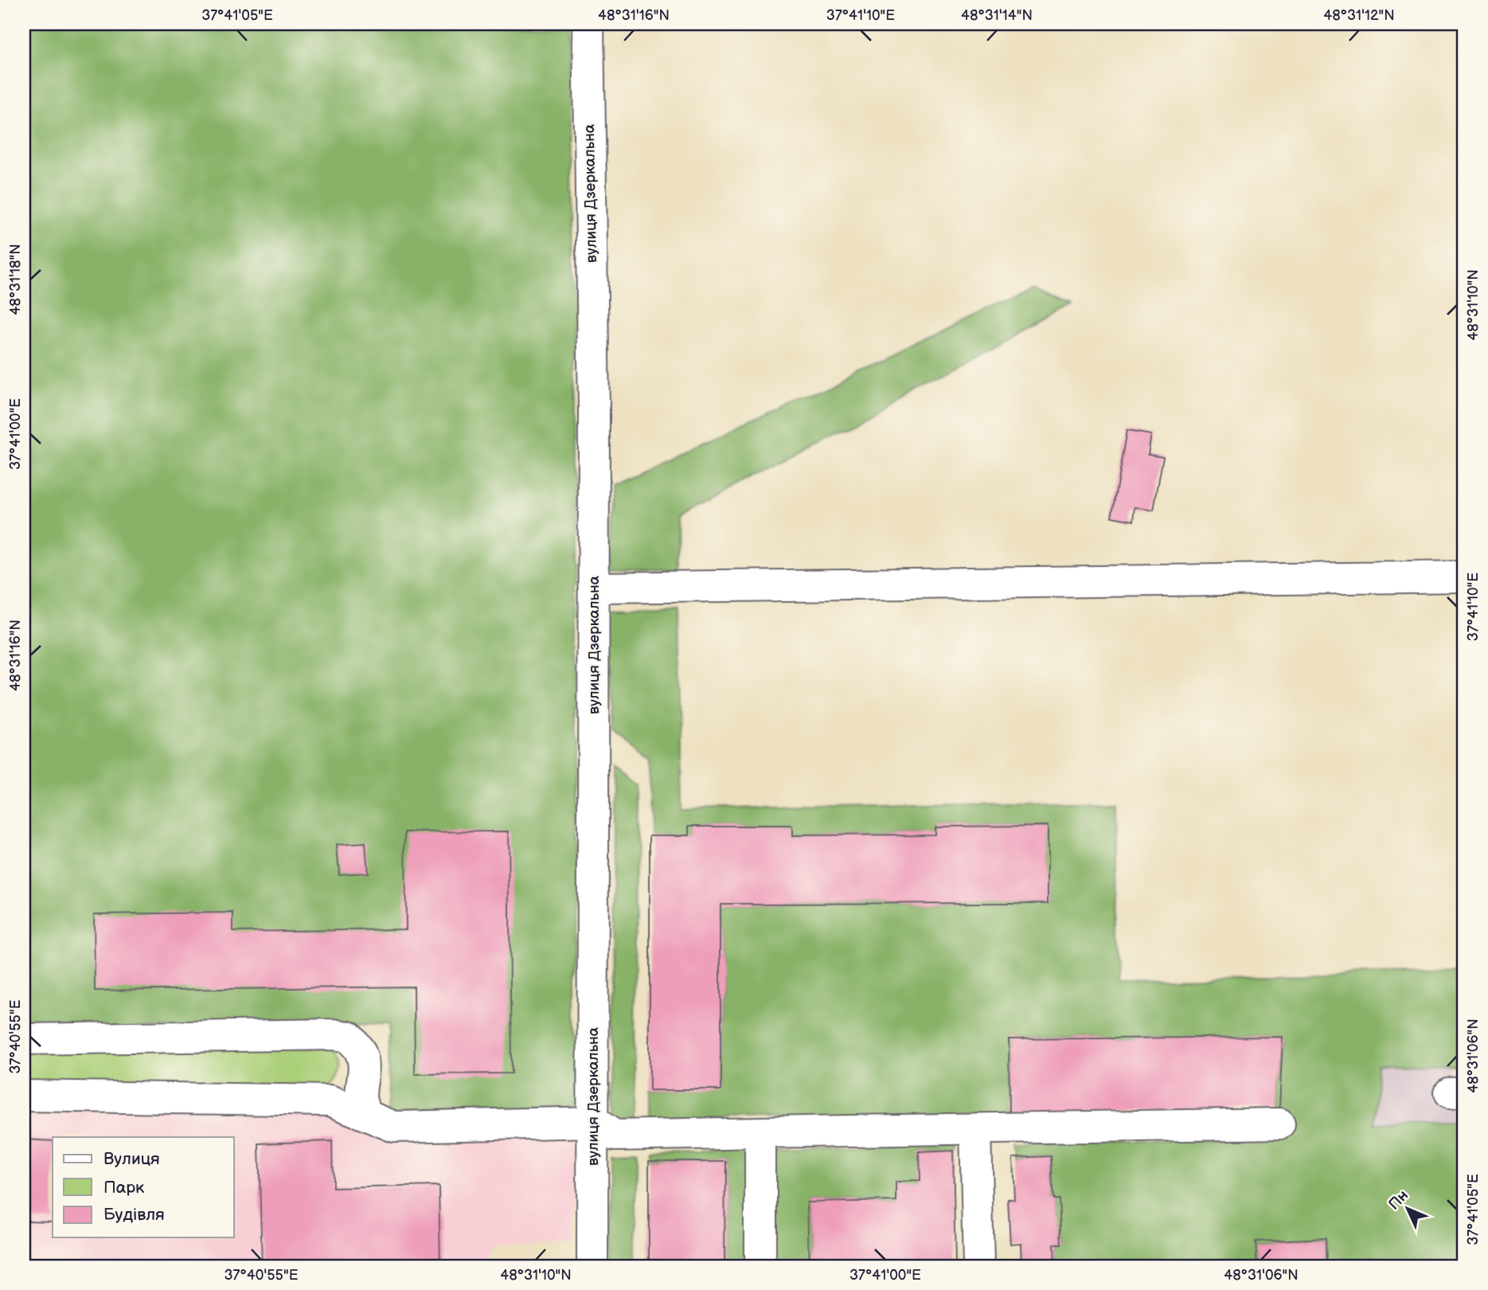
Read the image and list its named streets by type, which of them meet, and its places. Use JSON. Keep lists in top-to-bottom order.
{
  "streets": {
    "street": ["вулиця Дзеркальна"]
  },
  "legend": ["Вулиця", "Парк", "Будівля"],
  "north": "top left",
  "coordinates": [
    "37°41'05\"E",
    "48°31'16\"N",
    "37°41'10\"E",
    "48°31'14\"N",
    "48°31'12\"N",
    "48°31'18\"N",
    "48°31'10\"N",
    "37°41'00\"E",
    "37°40'55\"E",
    "48°31'06\"N"
  ]
}
